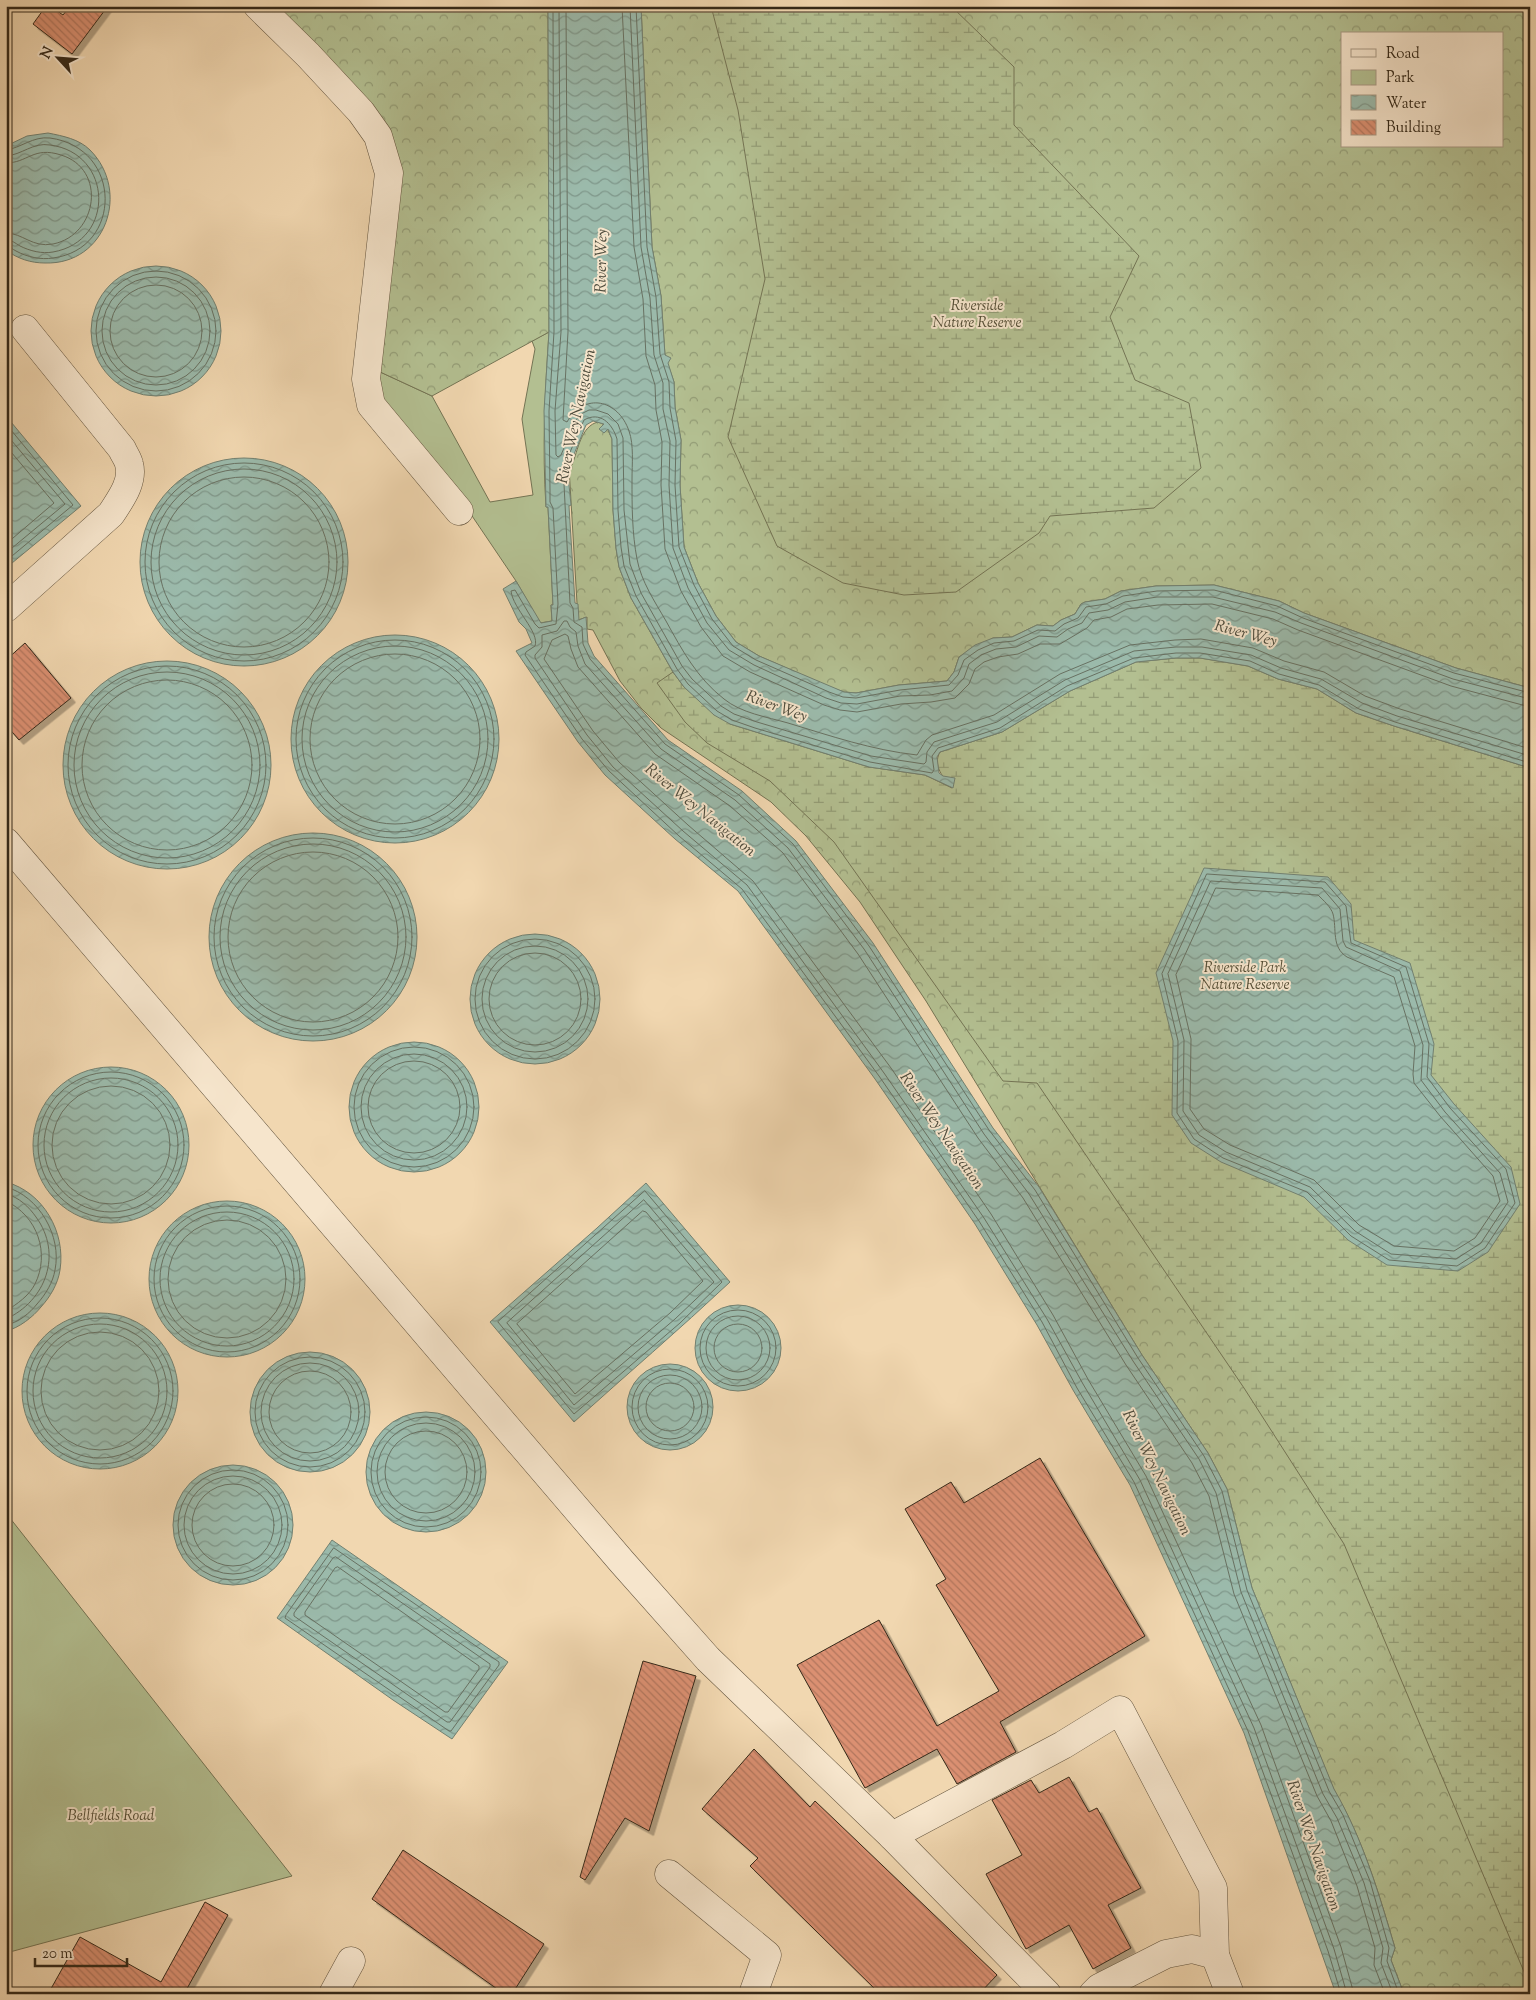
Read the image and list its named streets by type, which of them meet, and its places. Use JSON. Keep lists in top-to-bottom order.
{
  "water": ["River Wey", "River Wey Navigation"],
  "parks": ["Riverside Nature Reserve", "Riverside Park Nature Reserve", "Bellfields Road"],
  "legend": [
    "Road",
    "Park",
    "Water",
    "Building"
  ],
  "scale_bar": "20 m",
  "north": "top left"
}
